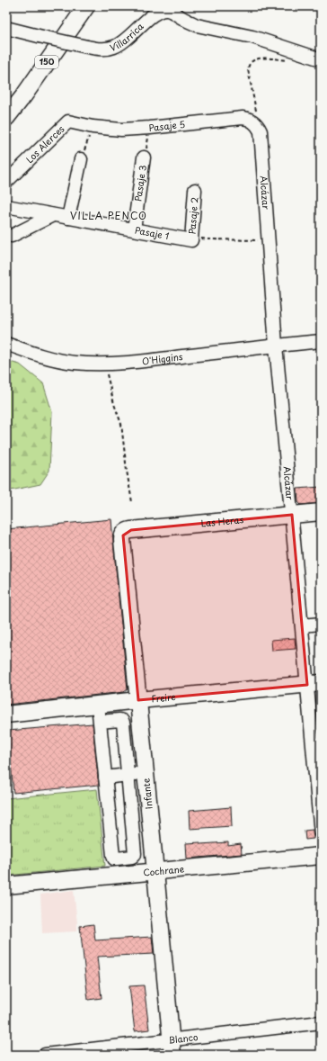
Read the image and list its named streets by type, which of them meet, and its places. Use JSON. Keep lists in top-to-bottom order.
{
  "streets": {
    "main road": [
      "150",
      "Las Heras",
      "Freire",
      "Infante",
      "Cochrane"
    ],
    "street": [
      "Villarrica",
      "Pasaje 5",
      "Los Alerces",
      "Pasaje 3",
      "Alcázar",
      "Pasaje 2",
      "Pasaje 1",
      "O'Higgins",
      "Blanco"
    ]
  },
  "crossings": [
    ["Pasaje 5", "Los Alerces"],
    ["Pasaje 5", "Alcázar"],
    ["Pasaje 3", "Pasaje 1"],
    ["Alcázar", "O'Higgins"],
    ["Alcázar", "Las Heras"],
    ["Alcázar", "Freire"],
    ["Pasaje 2", "Pasaje 1"],
    ["Las Heras", "Infante"],
    ["Freire", "Infante"],
    ["Infante", "Cochrane"],
    ["Infante", "Blanco"]
  ],
  "districts": ["VILLA PENCO"]
}
